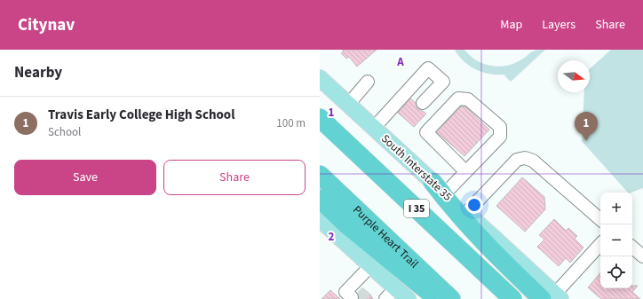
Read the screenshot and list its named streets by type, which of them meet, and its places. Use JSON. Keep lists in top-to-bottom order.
{
  "streets": {
    "highway": ["I 35", "Purple Heart Trail"],
    "main road": ["South Interstate 35"]
  },
  "north": "right",
  "page": {
    "header": "Citynav",
    "nav": ["Map", "Layers", "Share"],
    "heading": "Nearby",
    "list": [
      {
        "mark": "1",
        "name": "Travis Early College High School",
        "note": "School",
        "value": "100 m"
      }
    ],
    "pins": "1",
    "buttons": ["Save", "Share"],
    "map_buttons": ["+", "−"]
  },
  "grid": {
    "columns": ["A"],
    "rows": ["1", "2"]
  }
}
